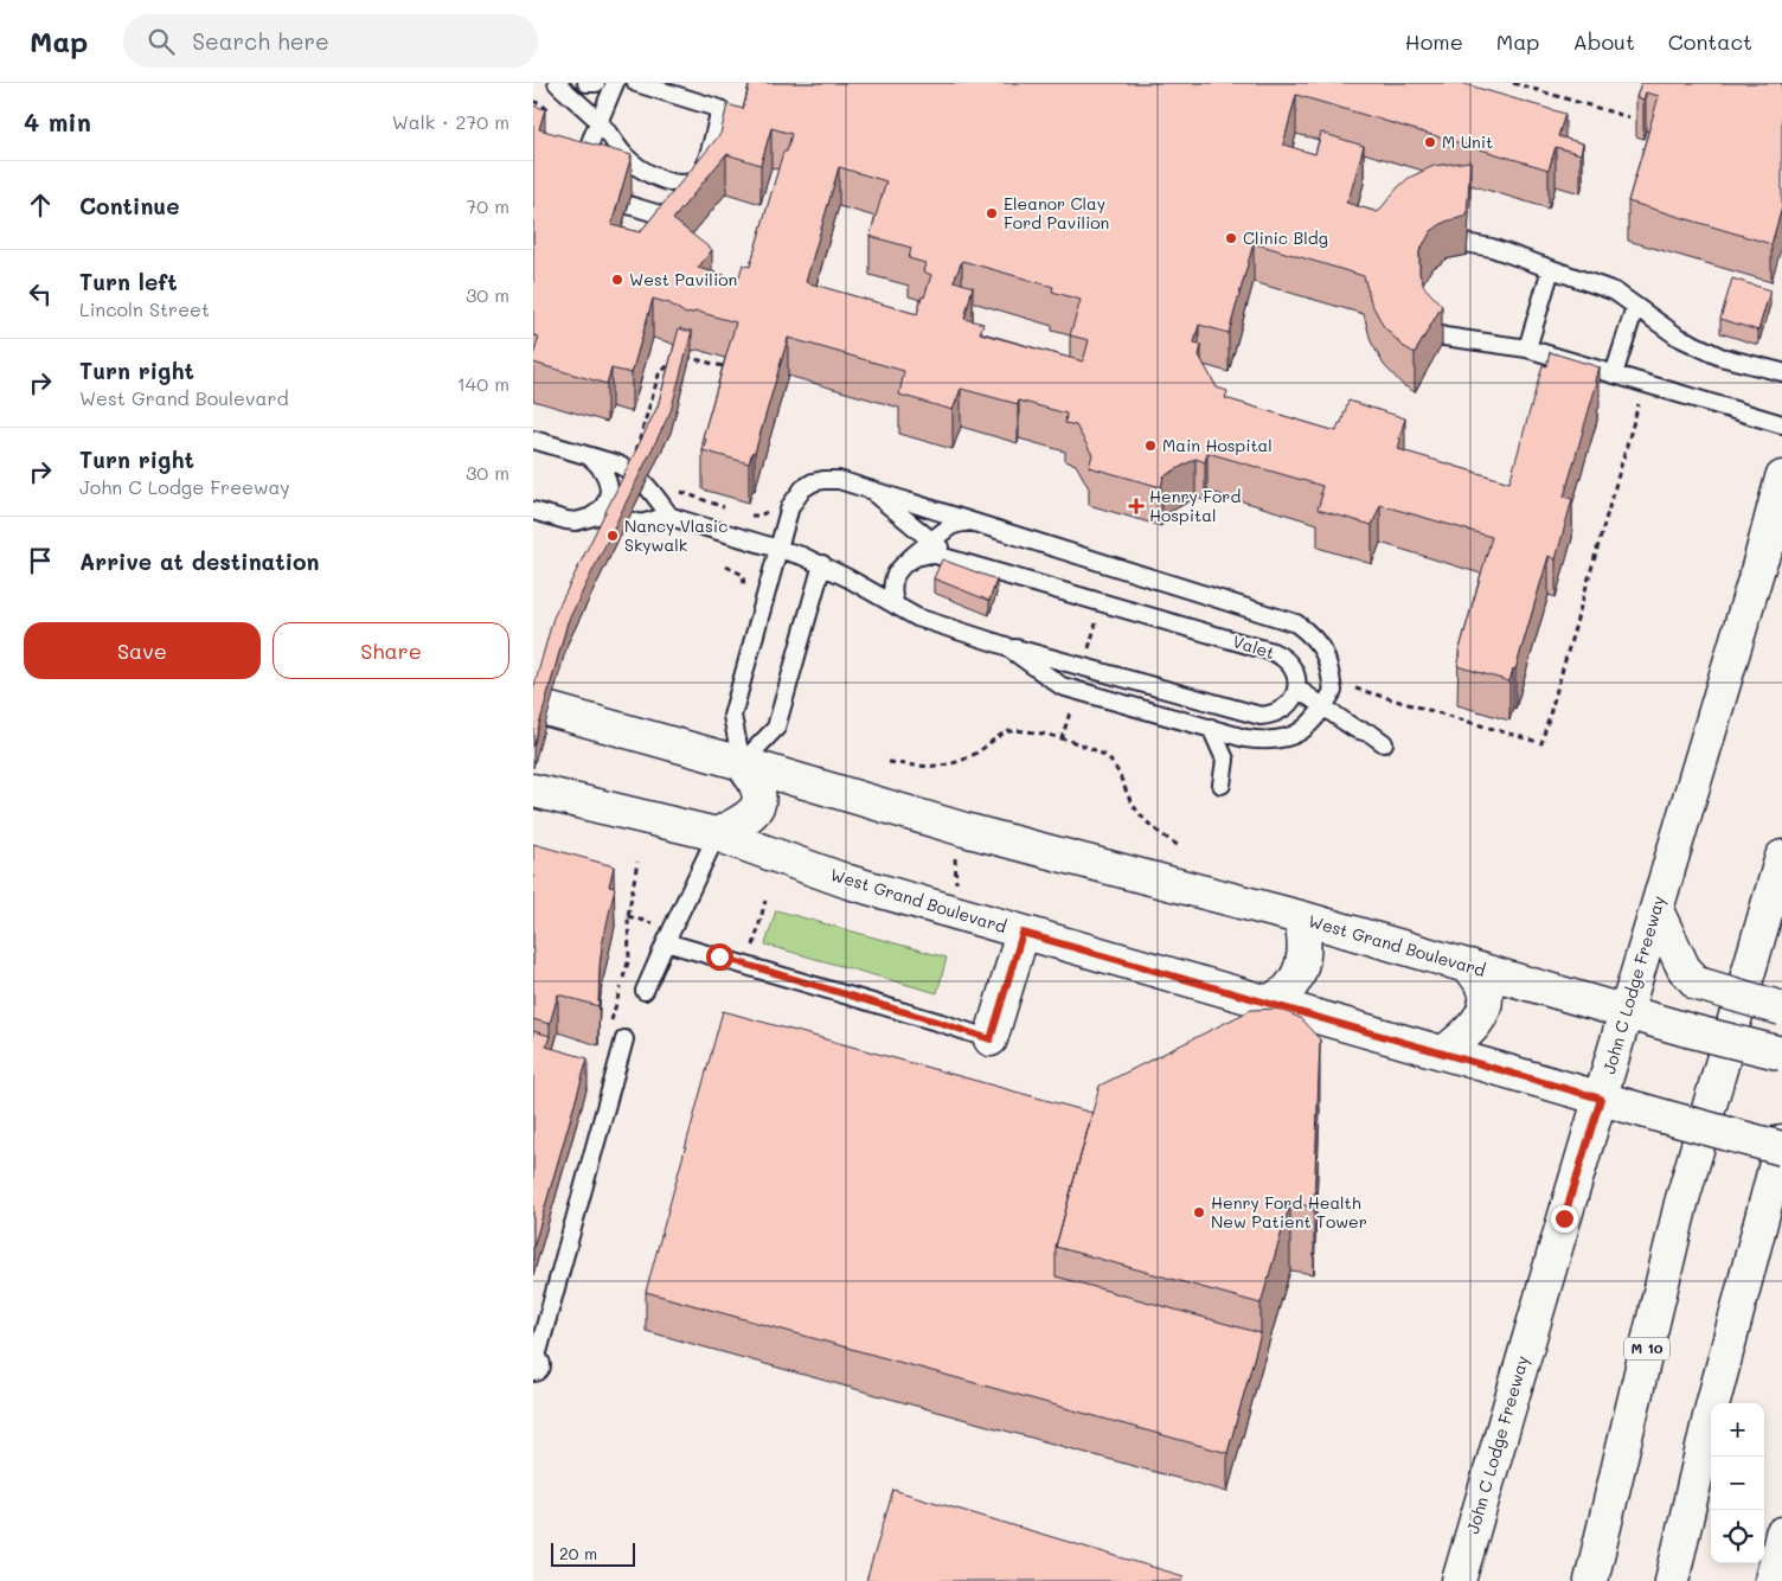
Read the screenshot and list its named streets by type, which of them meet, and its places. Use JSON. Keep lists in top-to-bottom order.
{
  "streets": {
    "main road": ["West Grand Boulevard", "John C Lodge Freeway", "M 10"],
    "lane": ["Valet"]
  },
  "crossings": [
    ["West Grand Boulevard", "John C Lodge Freeway"]
  ],
  "places": {
    "other": [
      "M Unit",
      "Eleanor Clay Ford Pavilion",
      "Clinic Bldg",
      "West Pavilion",
      "Main Hospital",
      "Nancy Vlasic Skywalk",
      "Henry Ford Health New Patient Tower"
    ],
    "health": ["Henry Ford Hospital"]
  },
  "scale_bar": "20 m",
  "page": {
    "header": "Map",
    "search": "Search here",
    "nav": [
      "Home",
      "Map",
      "About",
      "Contact"
    ],
    "heading": ["4 min", "Walk · 270 m"],
    "list": [
      ["Continue", "70 m"],
      ["Turn left", "Lincoln Street", "30 m"],
      ["Turn right", "West Grand Boulevard", "140 m"],
      ["Turn right", "John C Lodge Freeway", "30 m"],
      "Arrive at destination"
    ],
    "buttons": ["Save", "Share"],
    "map_buttons": ["+", "−"],
    "scale": "20 m"
  }
}
